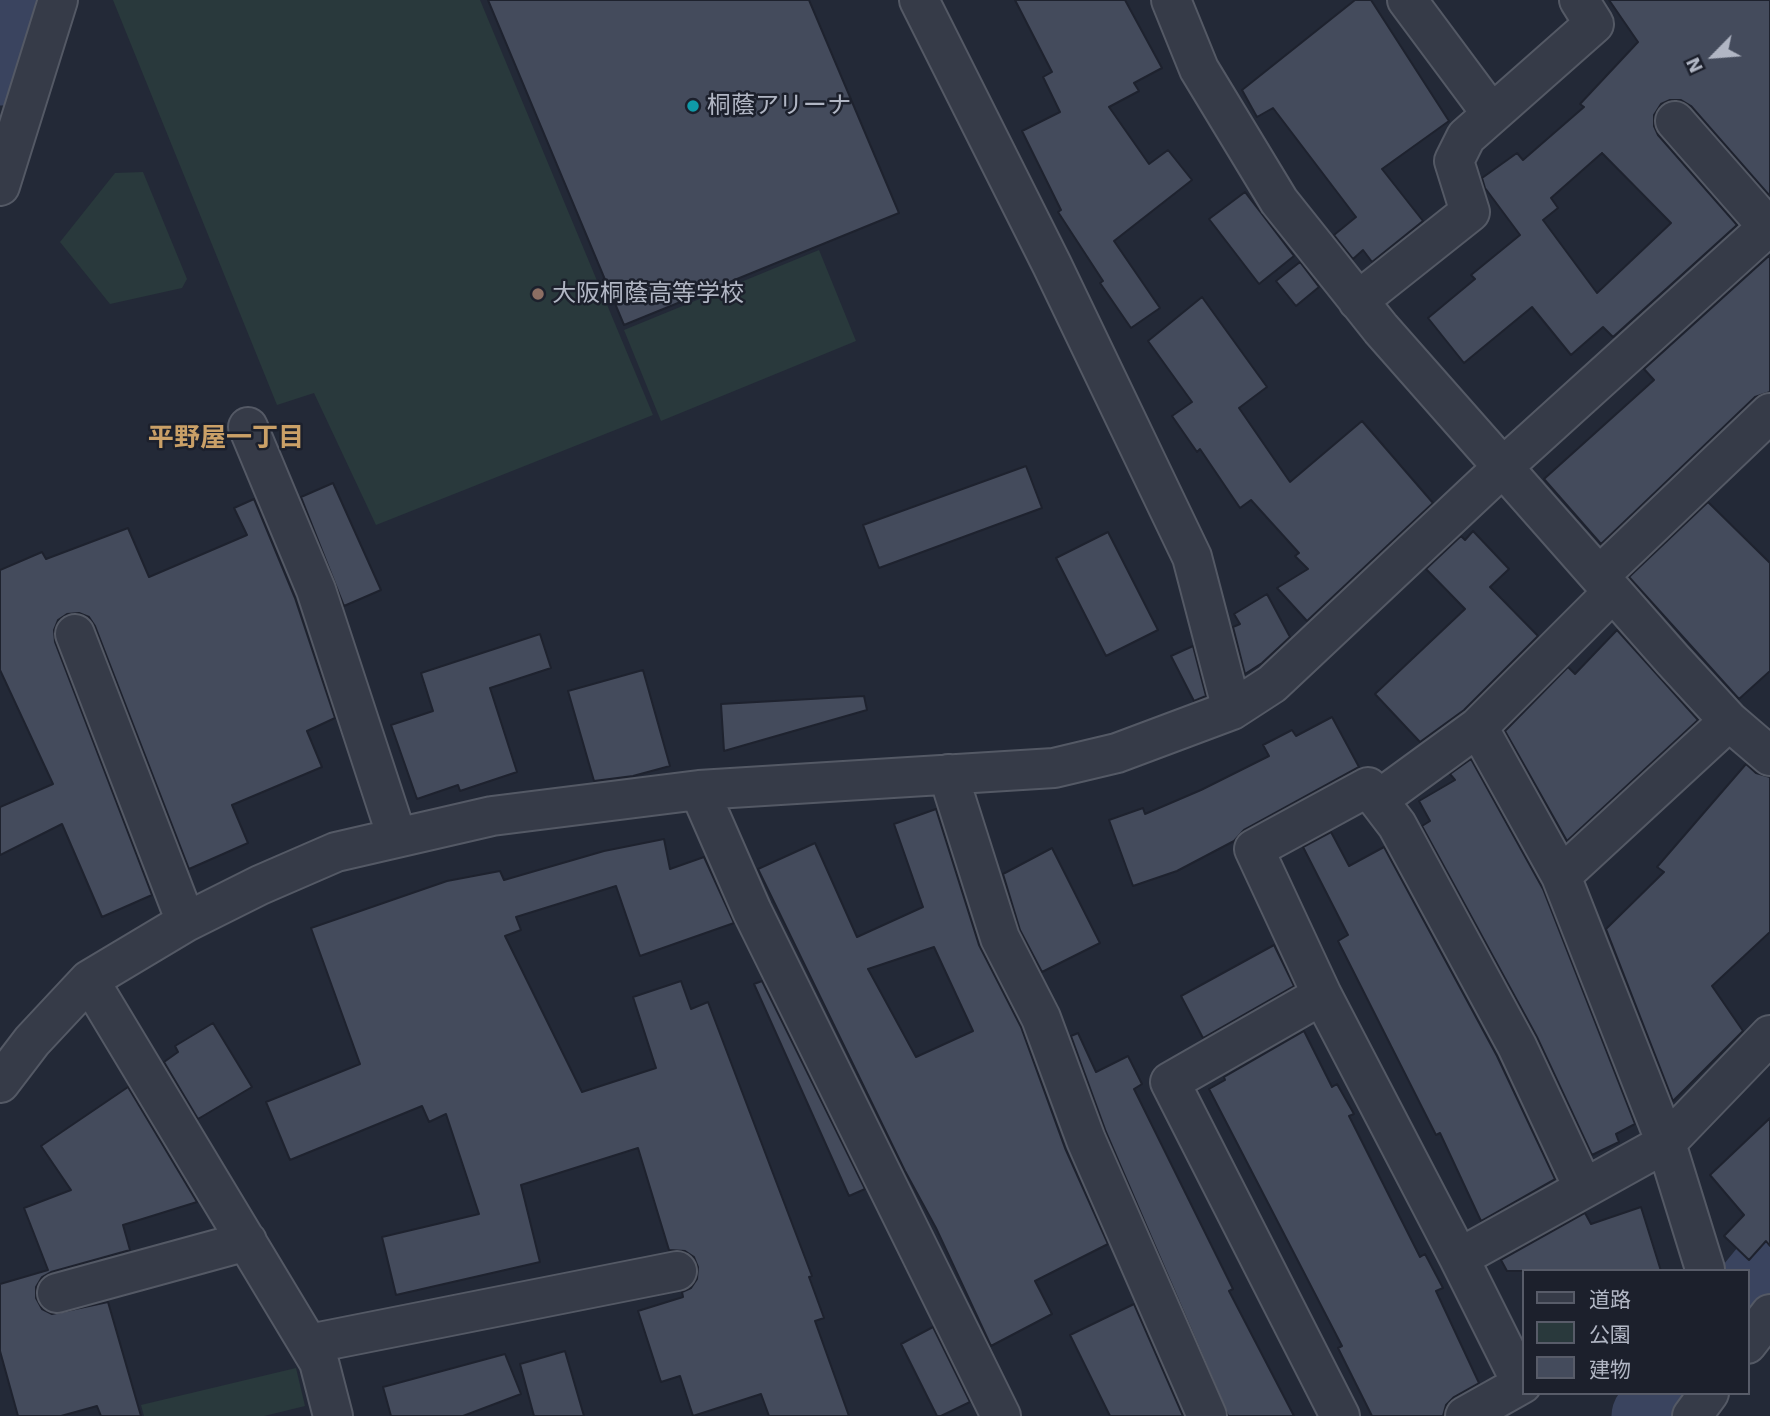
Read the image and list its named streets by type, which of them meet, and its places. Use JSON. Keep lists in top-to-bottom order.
{
  "districts": ["平野屋一丁目"],
  "places": ["桐蔭アリーナ", "大阪桐蔭高等学校"],
  "legend": ["道路", "公園", "建物"],
  "north": "bottom left"
}
